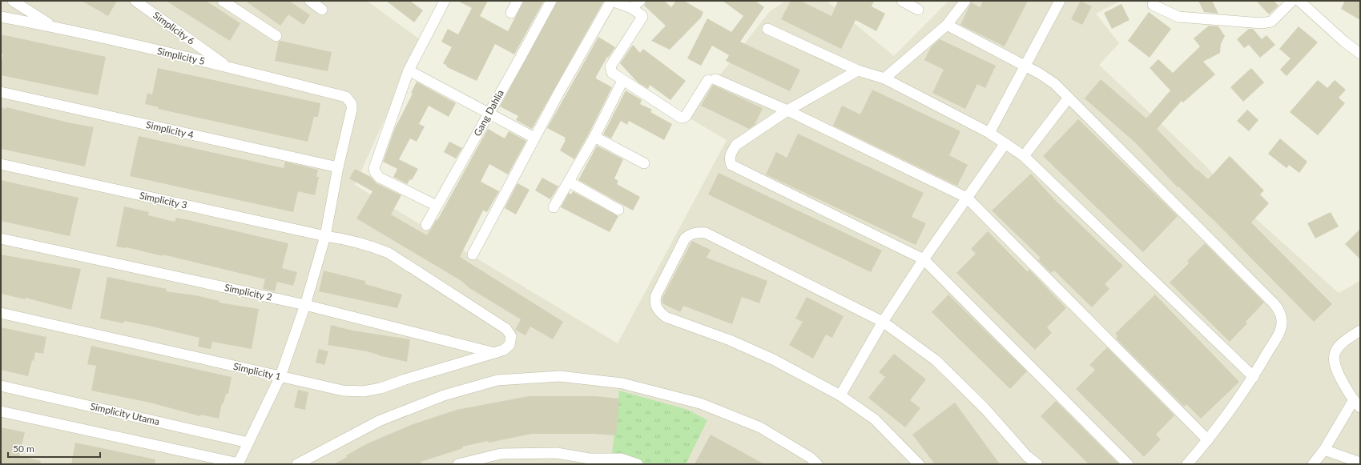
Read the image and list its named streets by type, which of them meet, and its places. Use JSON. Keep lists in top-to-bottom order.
{
  "streets": {
    "street": [
      "Simplicity 6",
      "Simplicity 5",
      "Gang Dahlia",
      "Simplicity 4",
      "Simplicity 3",
      "Simplicity 2",
      "Simplicity 1",
      "Simplicity Utama"
    ]
  },
  "crossings": [
    ["Simplicity 6", "Simplicity 5"],
    ["Simplicity 5", "Simplicity 4"],
    ["Simplicity 3", "Simplicity 1"],
    ["Simplicity 2", "Simplicity 1"]
  ],
  "scale_bar": "50 m"
}
